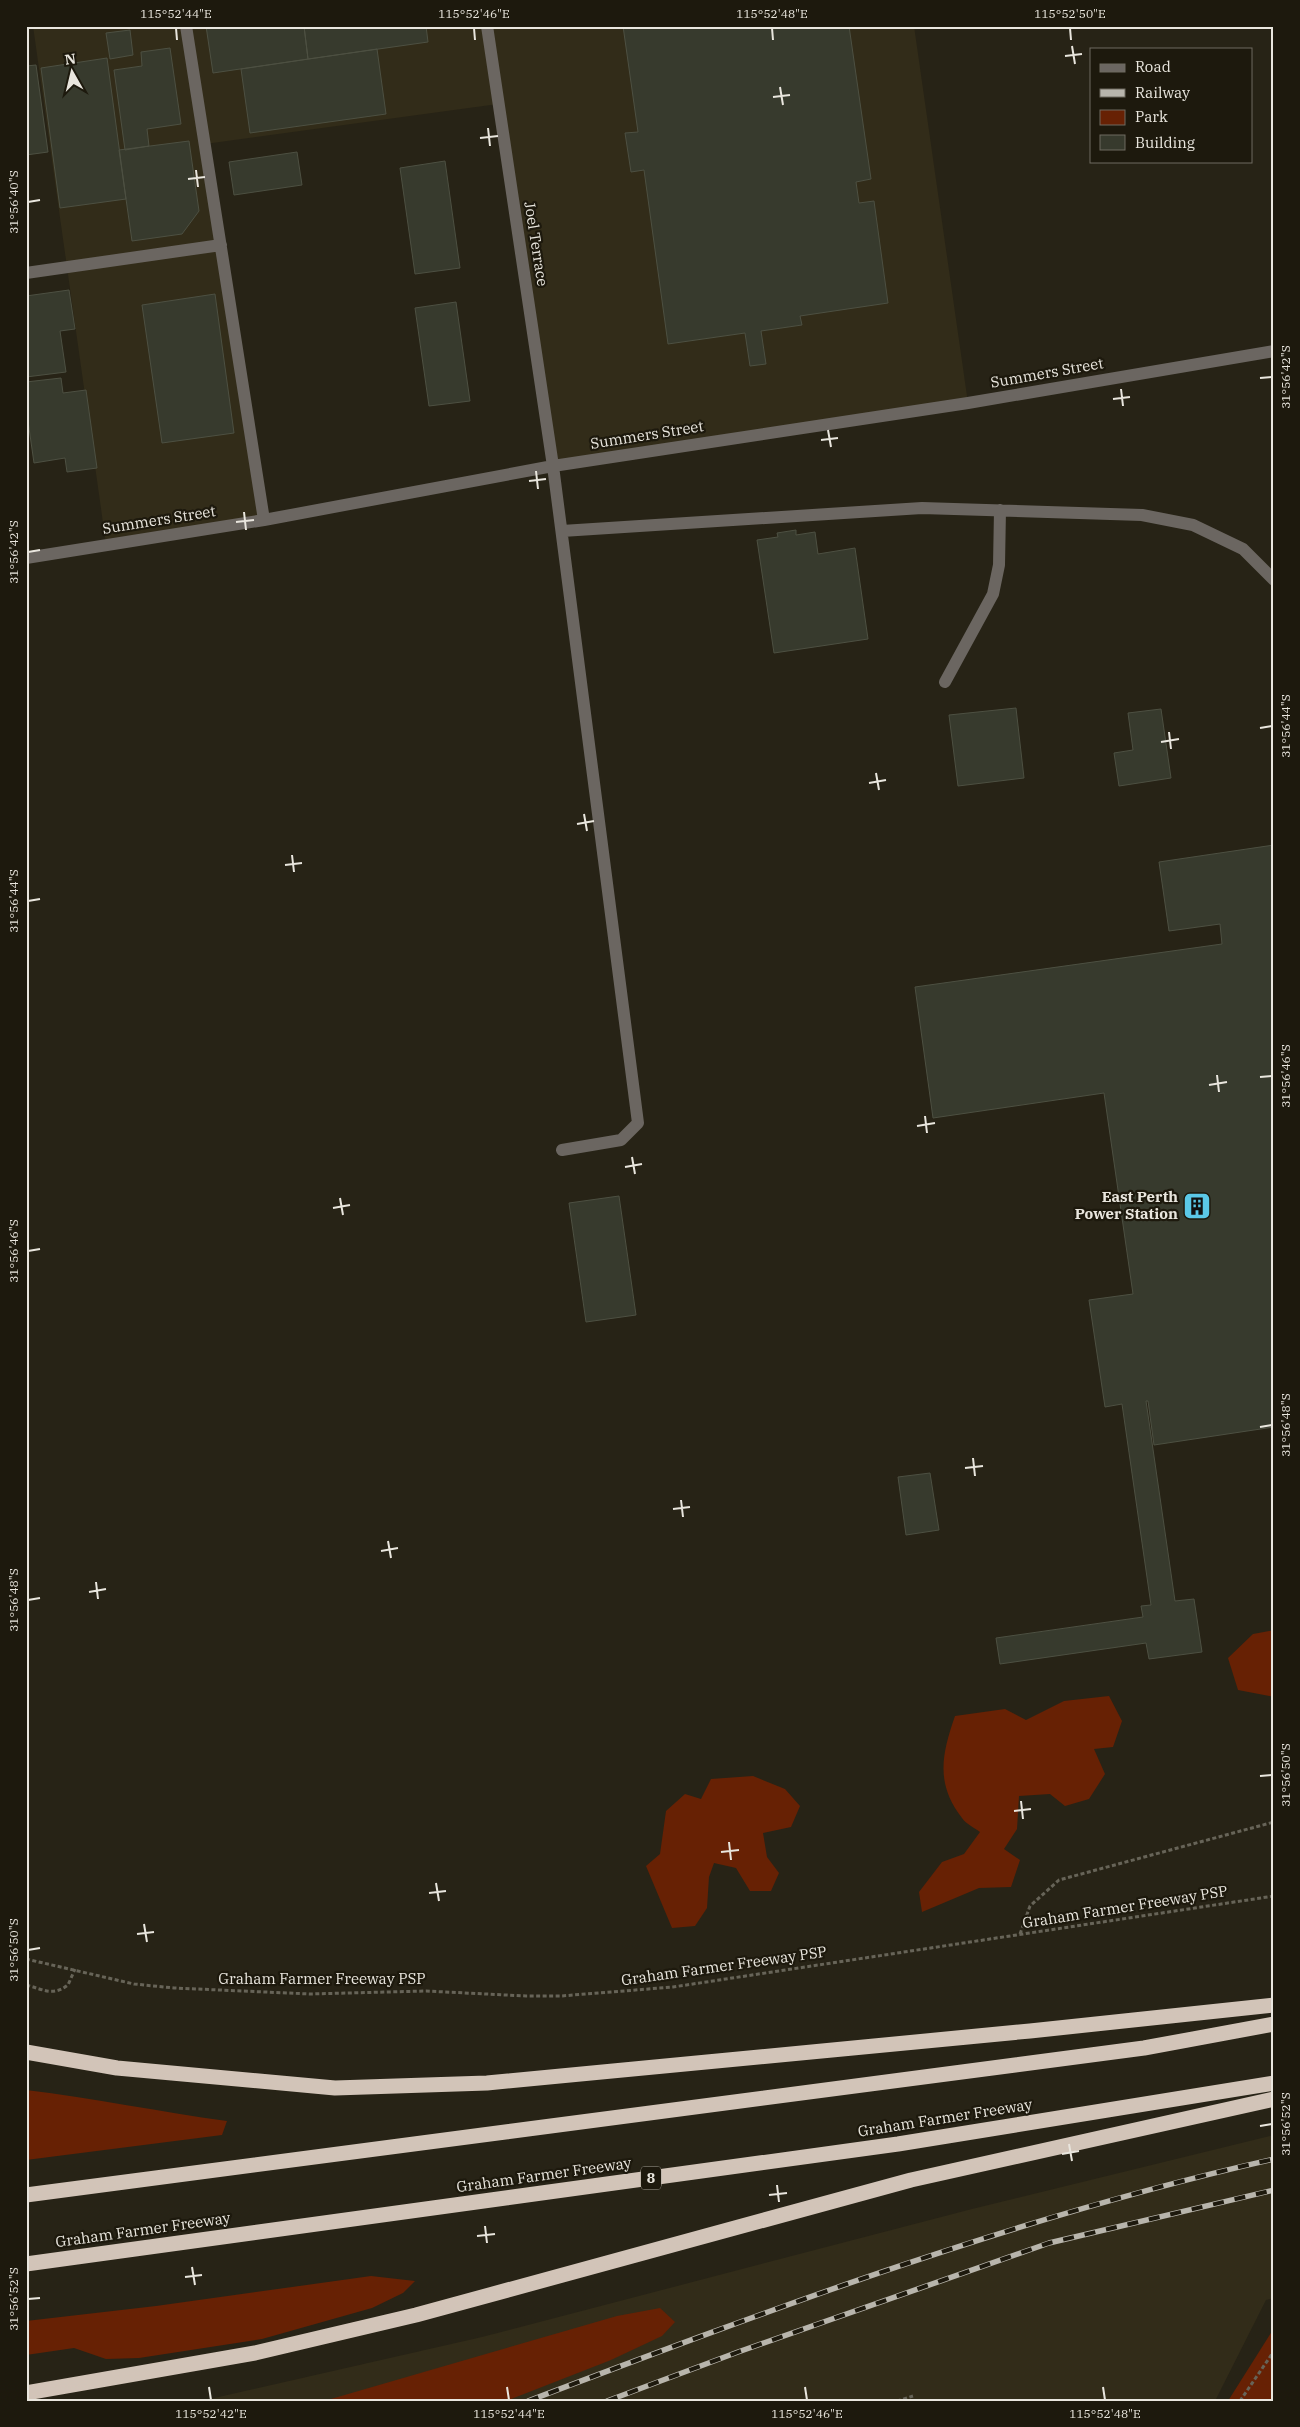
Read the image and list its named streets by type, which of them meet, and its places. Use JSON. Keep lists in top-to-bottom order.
{
  "streets": {
    "highway": ["Graham Farmer Freeway", "8"],
    "street": ["Joel Terrace", "Summers Street"],
    "path": ["Graham Farmer Freeway PSP"]
  },
  "crossings": [
    ["Joel Terrace", "Summers Street"]
  ],
  "places": {
    "building": ["East Perth Power Station"]
  },
  "legend": [
    "Road",
    "Railway",
    "Park",
    "Building"
  ],
  "north": "top",
  "coordinates": [
    "115°52'44\"E",
    "115°52'46\"E",
    "115°52'48\"E",
    "115°52'50\"E",
    "31°56'40\"S",
    "31°56'42\"S",
    "31°56'44\"S",
    "31°56'46\"S",
    "31°56'48\"S",
    "31°56'50\"S",
    "31°56'52\"S",
    "115°52'42\"E"
  ]
}
